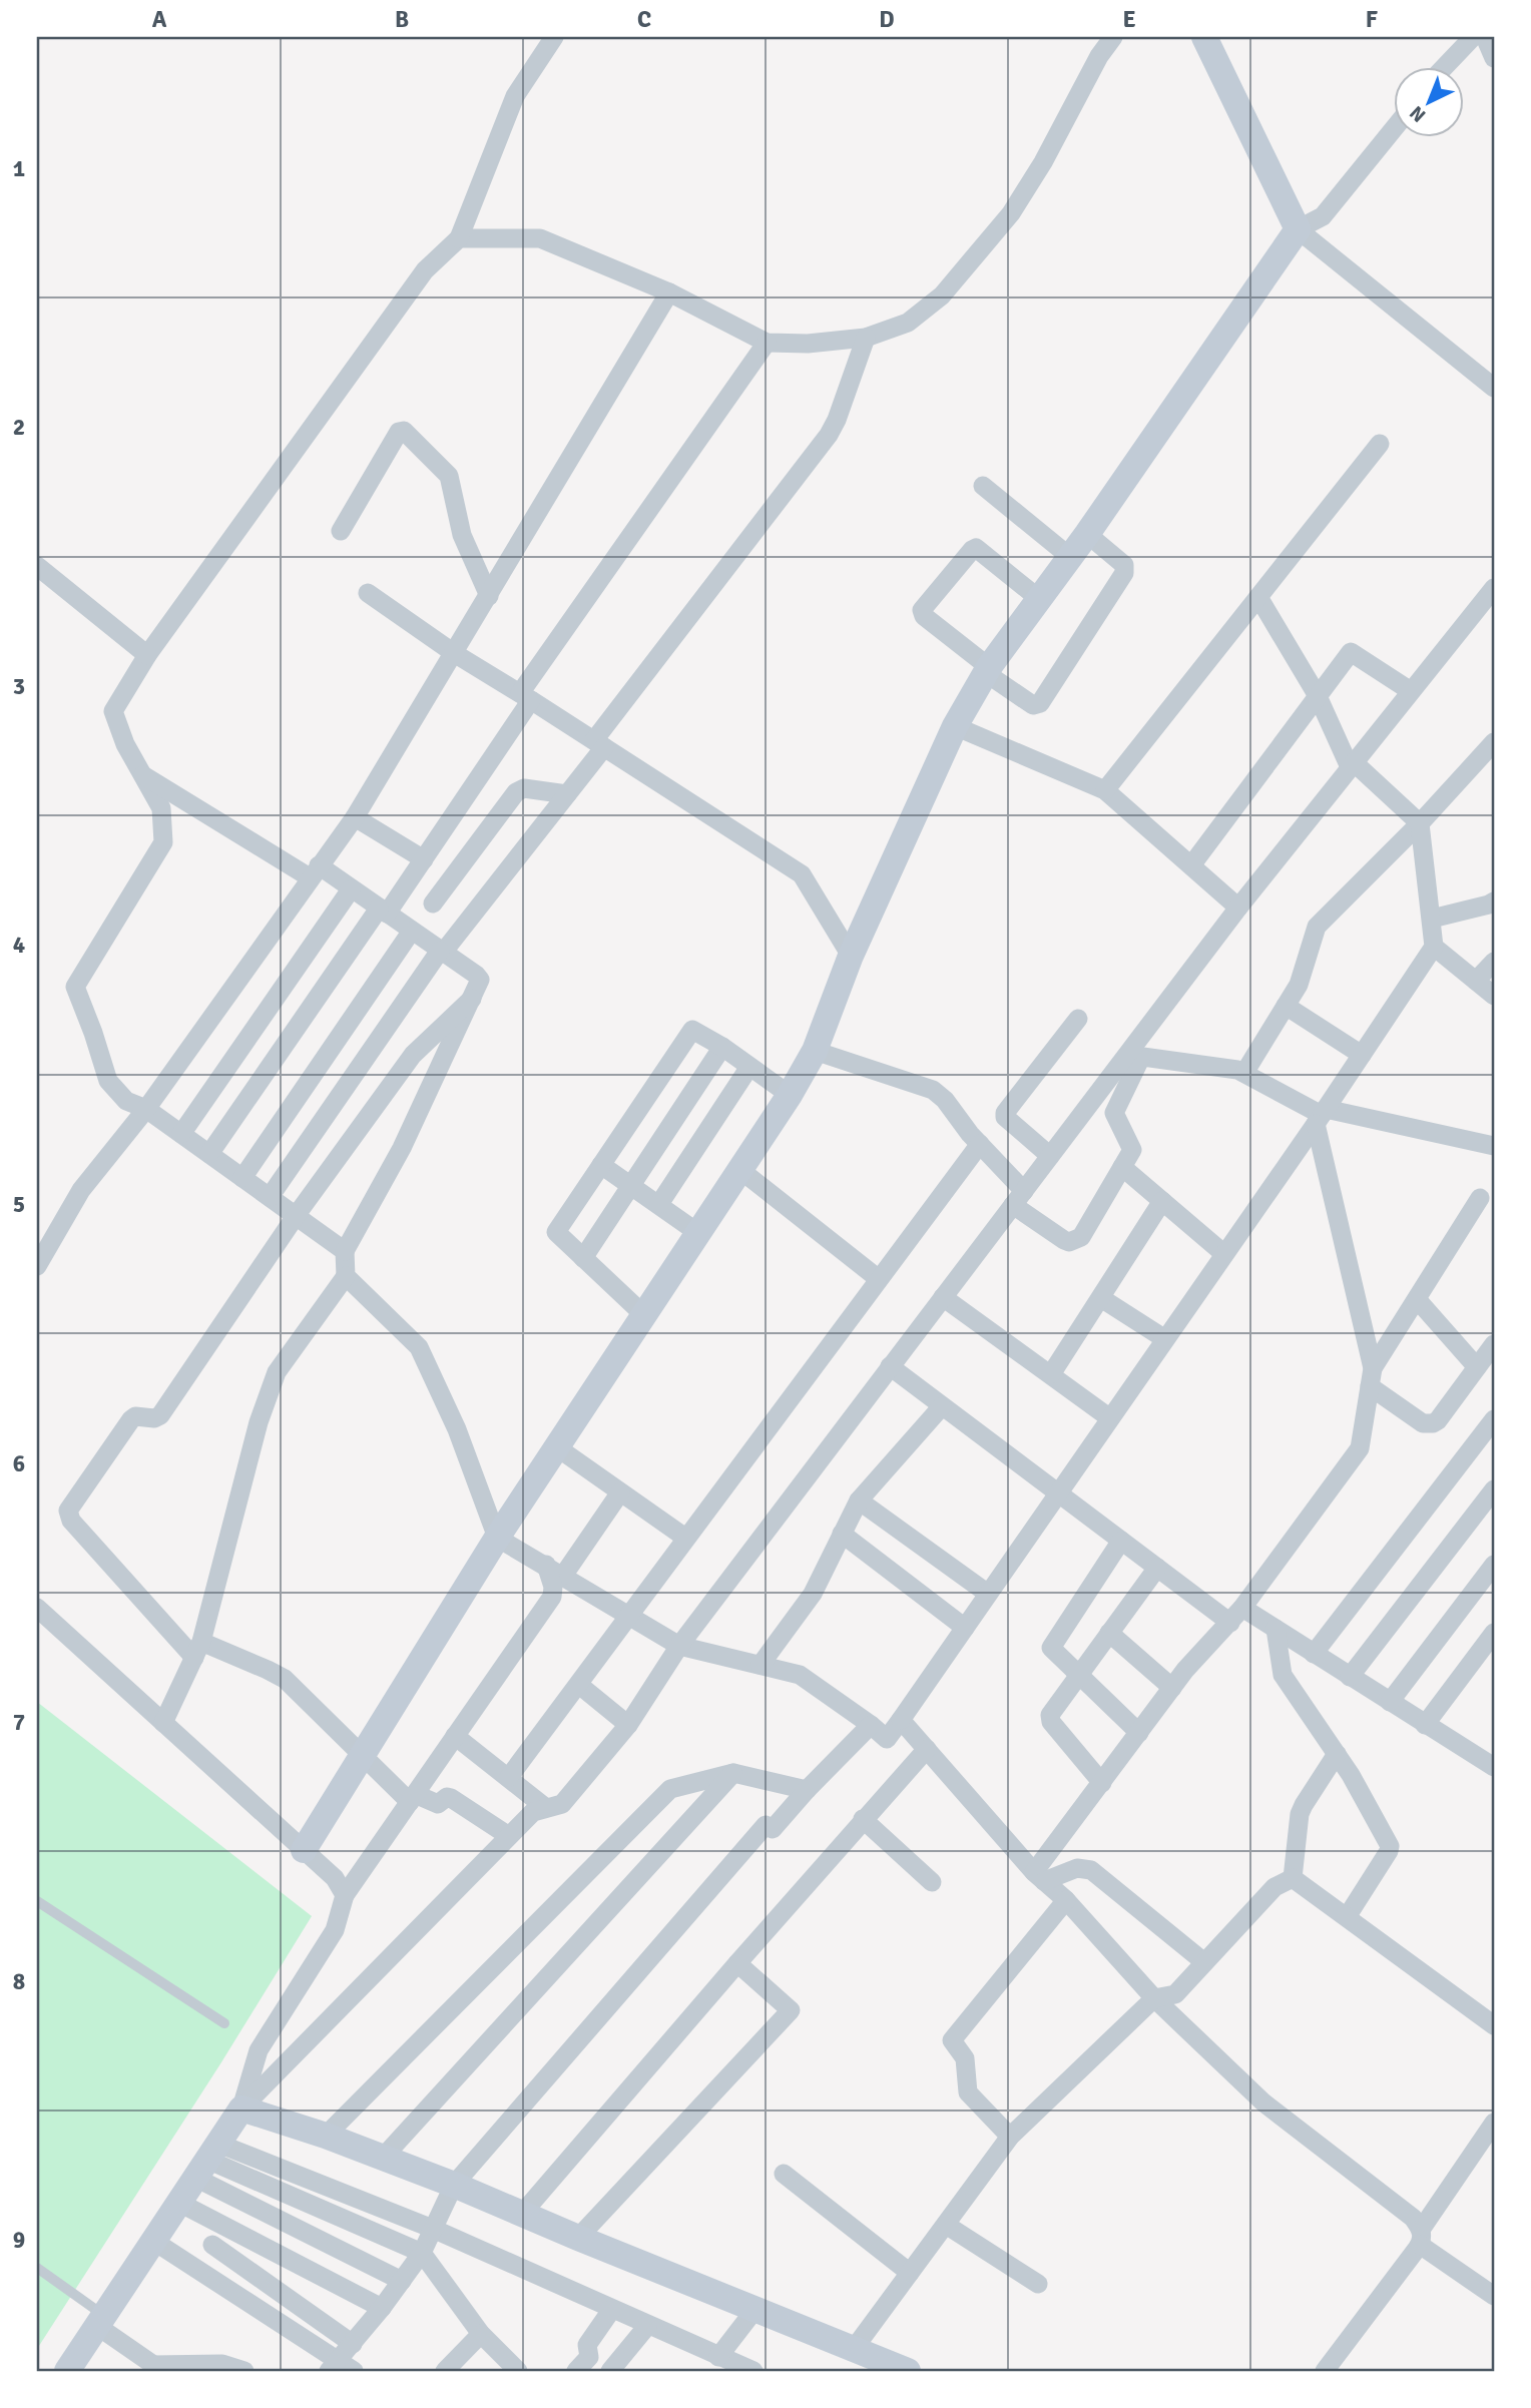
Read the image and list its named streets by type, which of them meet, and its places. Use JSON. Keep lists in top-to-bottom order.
{
  "north": "bottom left",
  "grid": {
    "columns": [
      "A",
      "B",
      "C",
      "D",
      "E",
      "F"
    ],
    "rows": [
      "1",
      "2",
      "3",
      "4",
      "5",
      "6",
      "7",
      "8",
      "9"
    ]
  }
}
